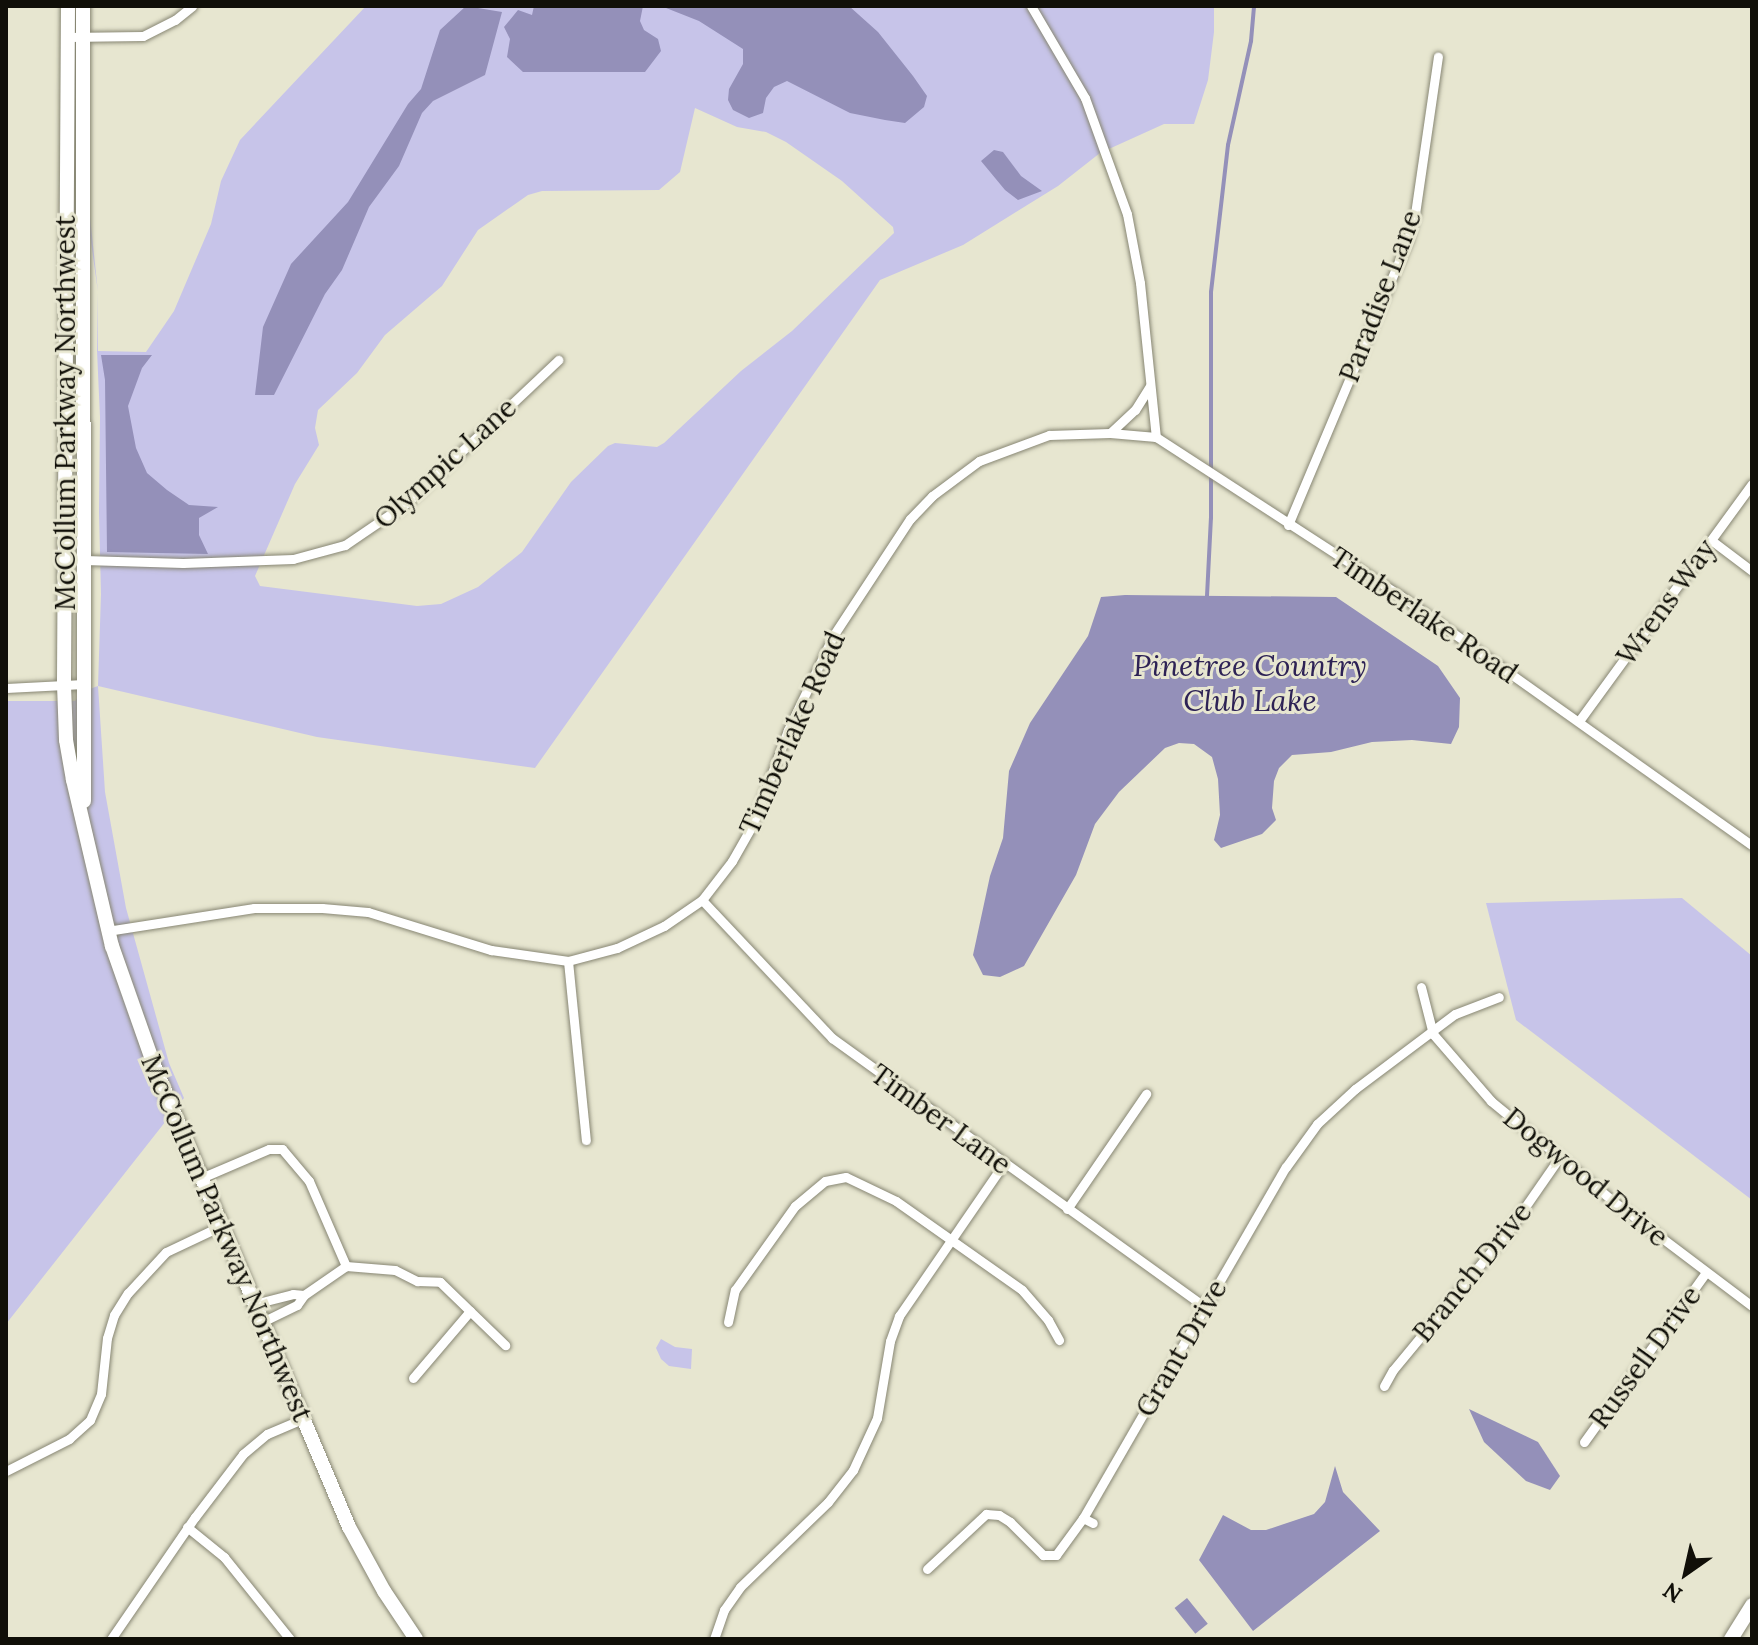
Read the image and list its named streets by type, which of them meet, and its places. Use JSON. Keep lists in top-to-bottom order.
{
  "streets": {
    "street": [
      "Paradise Lane",
      "McCollum Parkway Northwest",
      "Olympic Lane",
      "Wrens Way",
      "Timberlake Road",
      "Timber Lane",
      "Dogwood Drive",
      "Branch Drive",
      "Grant Drive",
      "Russell Drive"
    ]
  },
  "crossings": [
    ["Paradise Lane", "Timberlake Road"],
    ["McCollum Parkway Northwest", "Olympic Lane"],
    ["McCollum Parkway Northwest", "Timberlake Road"],
    ["Wrens Way", "Timberlake Road"],
    ["Timberlake Road", "Timber Lane"],
    ["Timber Lane", "Grant Drive"],
    ["Dogwood Drive", "Branch Drive"],
    ["Dogwood Drive", "Grant Drive"],
    ["Dogwood Drive", "Russell Drive"]
  ],
  "water": ["Pinetree Country Club Lake"],
  "north": "bottom left"
}
